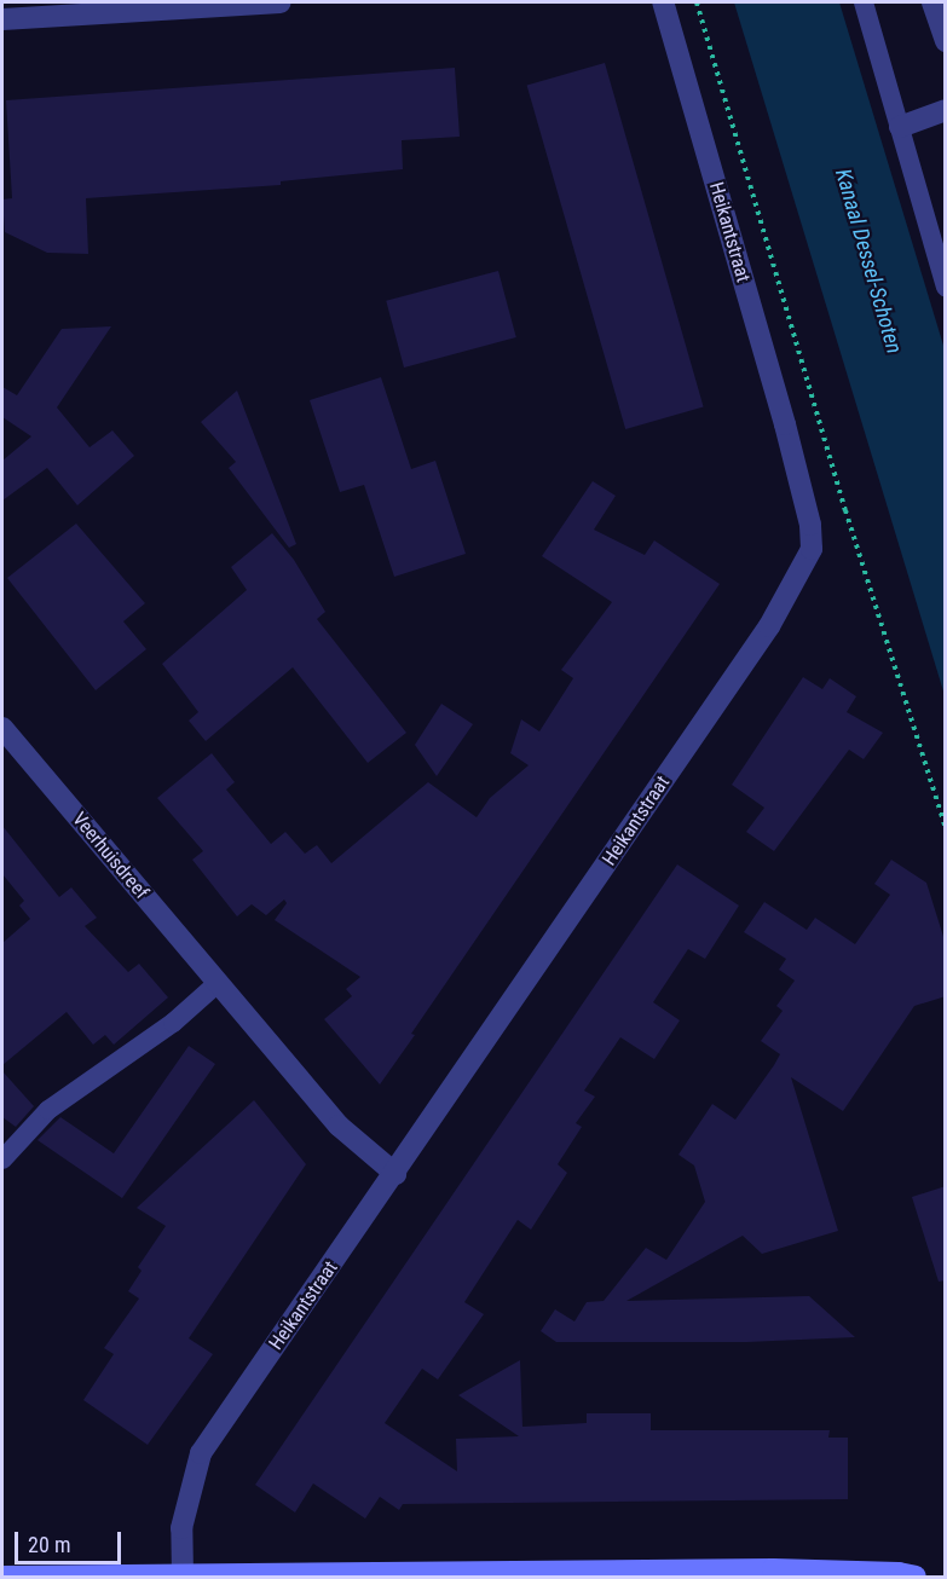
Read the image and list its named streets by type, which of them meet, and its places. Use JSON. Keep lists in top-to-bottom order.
{
  "streets": {
    "street": ["Heikantstraat", "Veerhuisdreef"]
  },
  "crossings": [
    ["Heikantstraat", "Veerhuisdreef"]
  ],
  "water": ["Kanaal Dessel-Schoten"],
  "scale_bar": "20 m"
}
